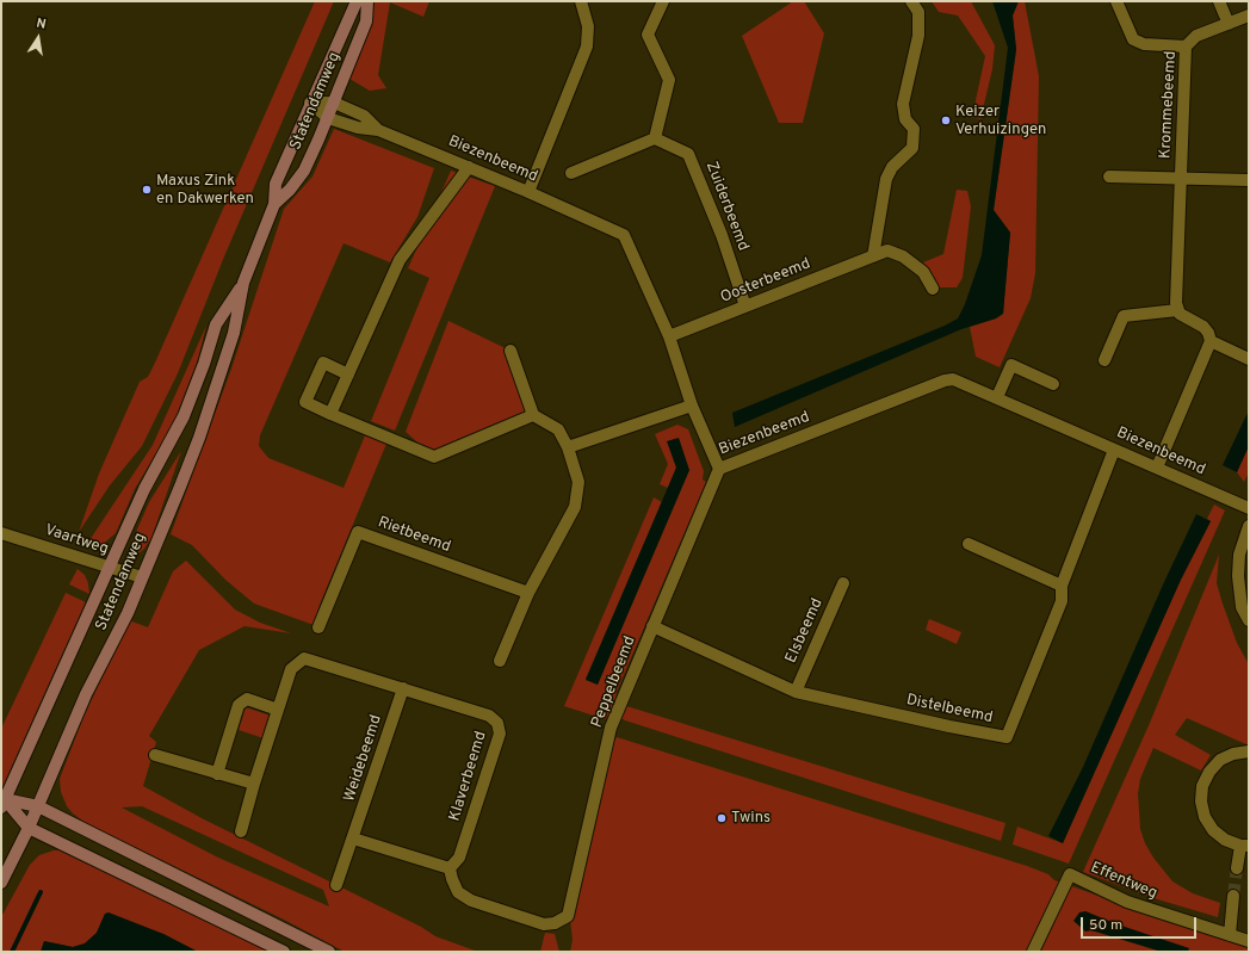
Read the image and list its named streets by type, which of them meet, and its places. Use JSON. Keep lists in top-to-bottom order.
{
  "streets": {
    "main road": ["Statendamweg"],
    "street": [
      "Krommebeemd",
      "Biezenbeemd",
      "Zuiderbeemd",
      "Oosterbeemd",
      "Rietbeemd",
      "Vaartweg",
      "Elsbeemd",
      "Peppelbeemd",
      "Distelbeemd",
      "Weidebeemd",
      "Klaverbeemd",
      "Effentweg"
    ]
  },
  "crossings": [
    ["Statendamweg", "Biezenbeemd"],
    ["Statendamweg", "Vaartweg"],
    ["Biezenbeemd", "Oosterbeemd"],
    ["Biezenbeemd", "Peppelbeemd"],
    ["Biezenbeemd", "Distelbeemd"],
    ["Zuiderbeemd", "Oosterbeemd"],
    ["Elsbeemd", "Distelbeemd"],
    ["Peppelbeemd", "Distelbeemd"],
    ["Peppelbeemd", "Klaverbeemd"],
    ["Weidebeemd", "Klaverbeemd"]
  ],
  "places": ["Keizer Verhuizingen", "Maxus Zink en Dakwerken", "Twins"],
  "scale_bar": "50 m",
  "north": "top"
}
